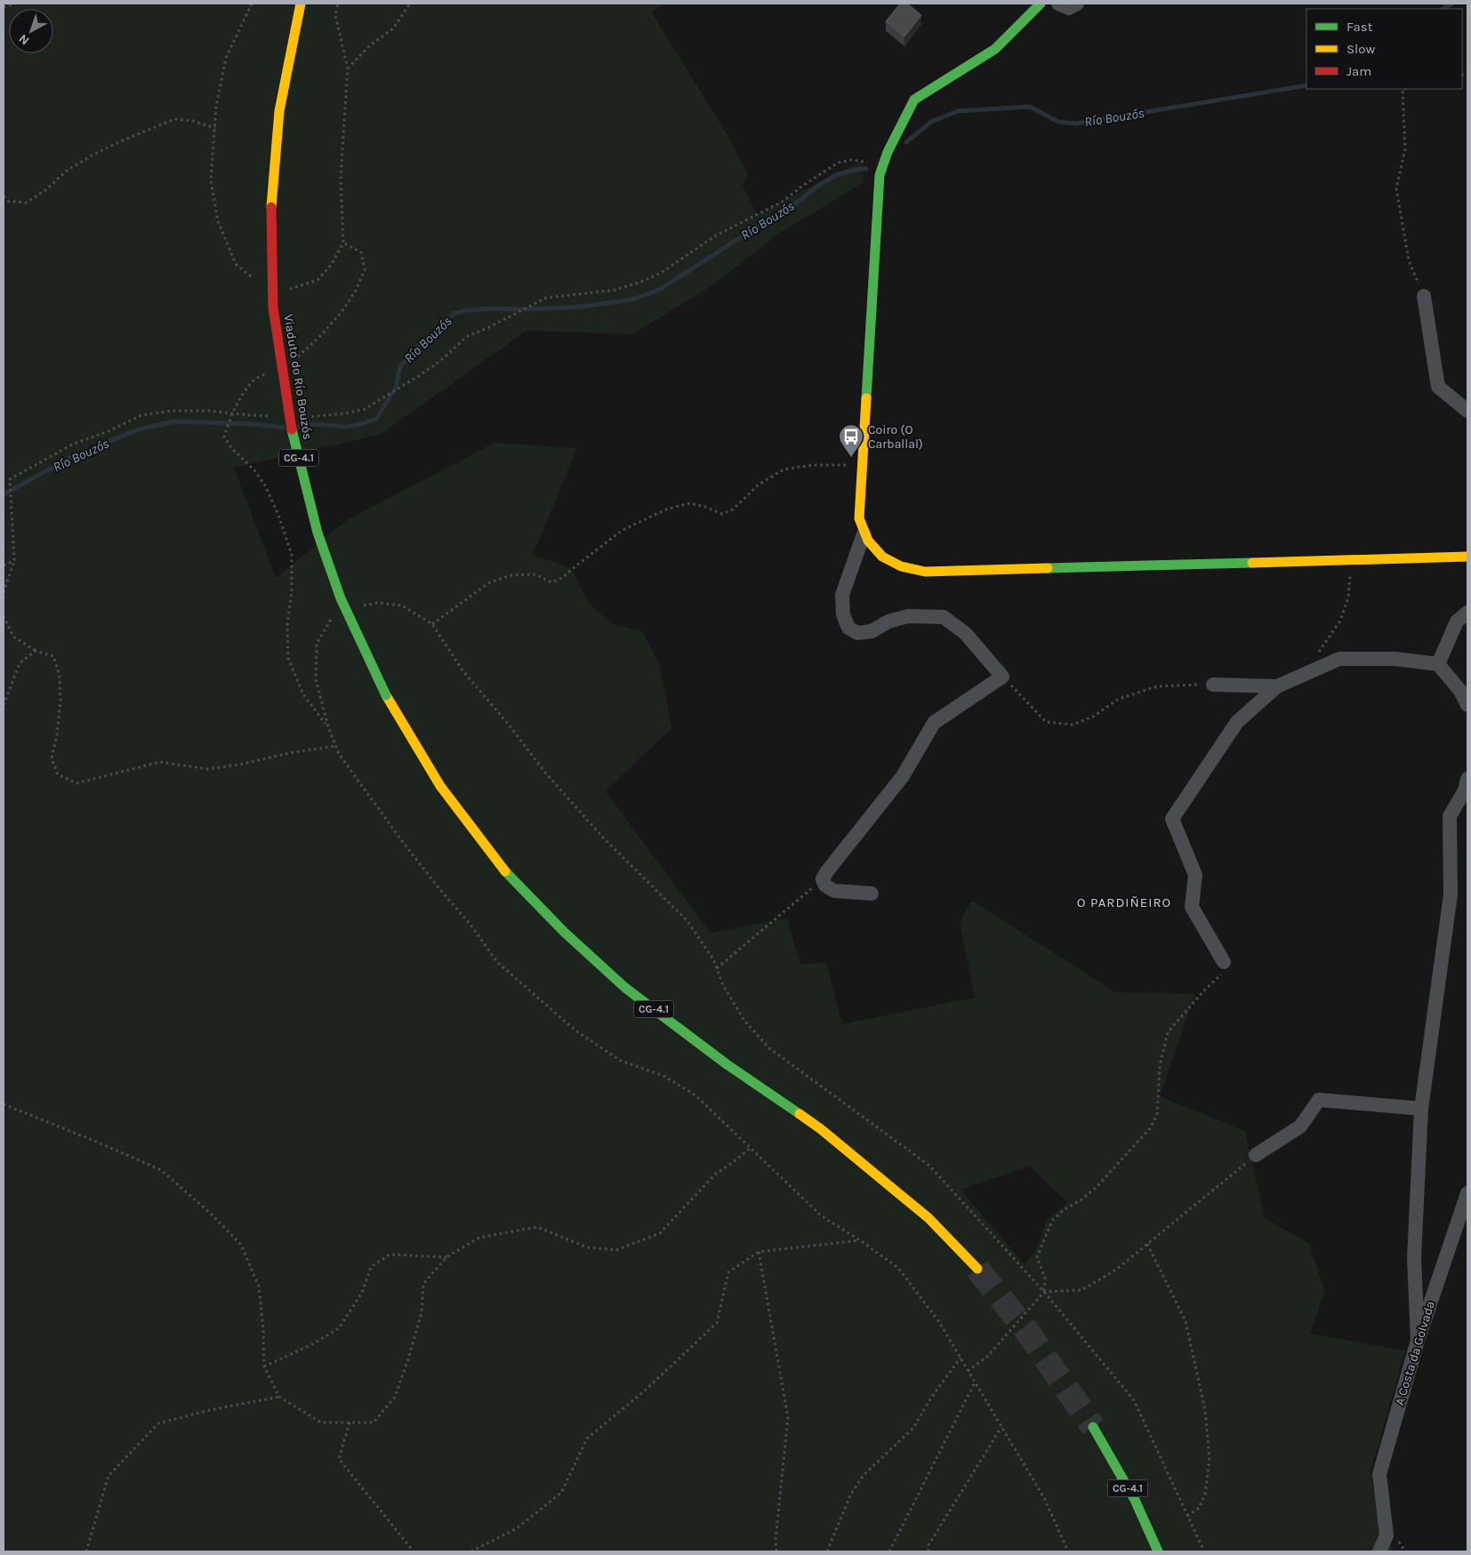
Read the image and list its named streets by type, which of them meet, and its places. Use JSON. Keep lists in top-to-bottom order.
{
  "streets": {
    "main road": ["Viaduto do Río Bouzós", "CG-4.1"],
    "street": ["A Costa da Golvada"]
  },
  "districts": ["O PARDIÑEIRO"],
  "water": ["Río Bouzós"],
  "places": {
    "bus stop": ["Coiro (O Carballal)"]
  },
  "legend": ["Fast", "Slow", "Jam"],
  "north": "bottom left"
}
